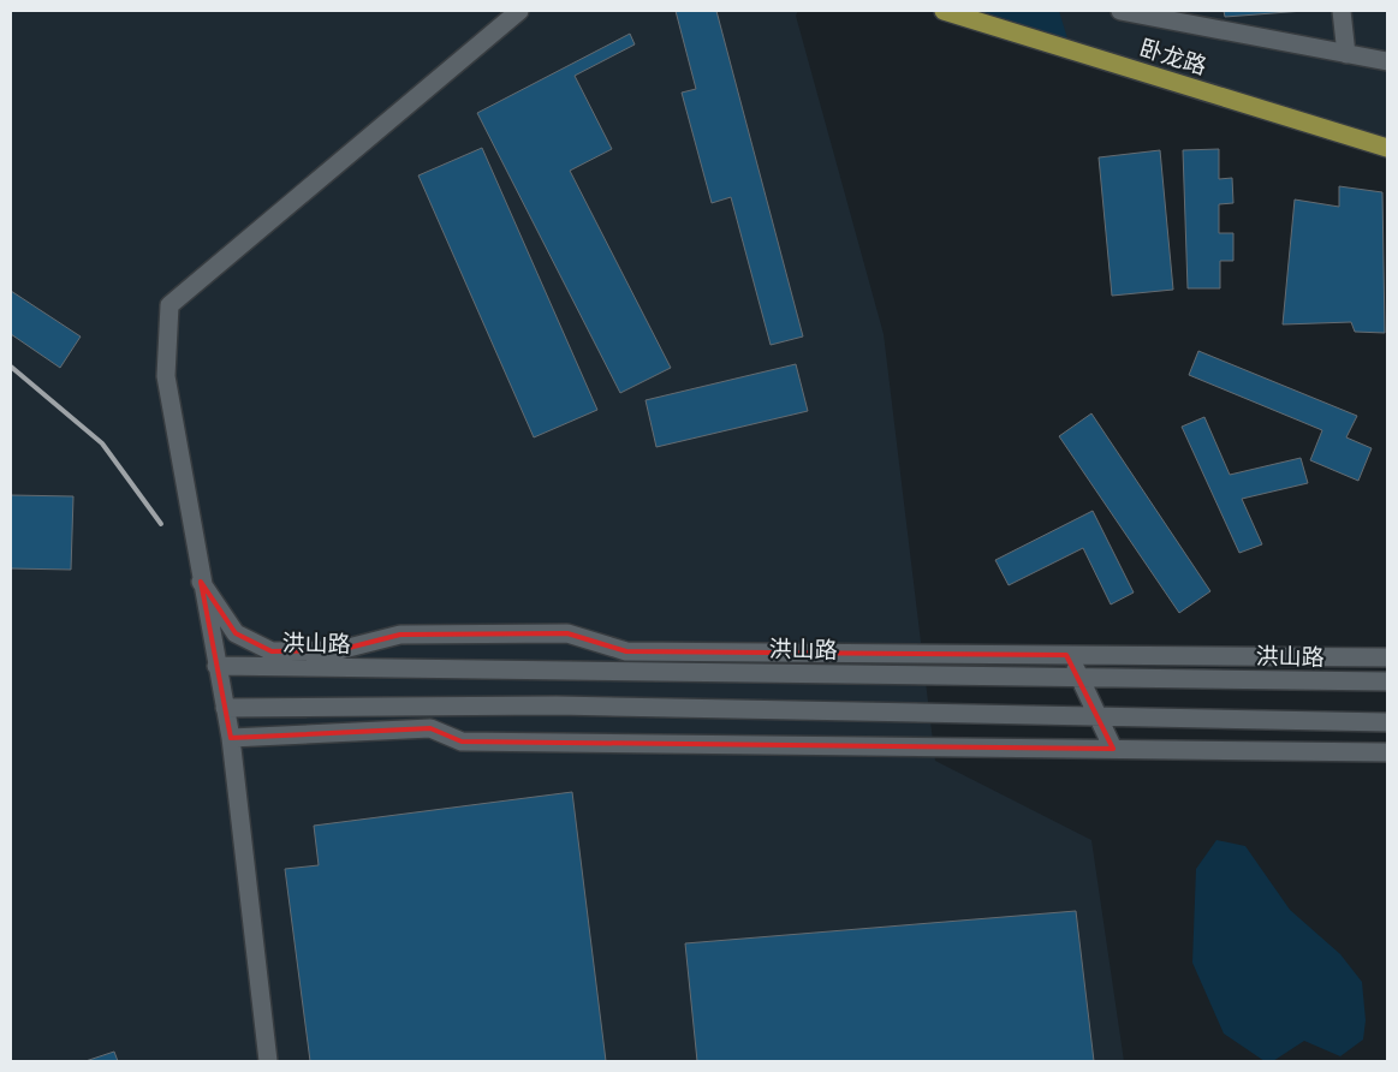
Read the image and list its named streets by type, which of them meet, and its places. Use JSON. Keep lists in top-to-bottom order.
{
  "streets": {
    "main road": ["卧龙路"],
    "street": ["洪山路"]
  }
}
